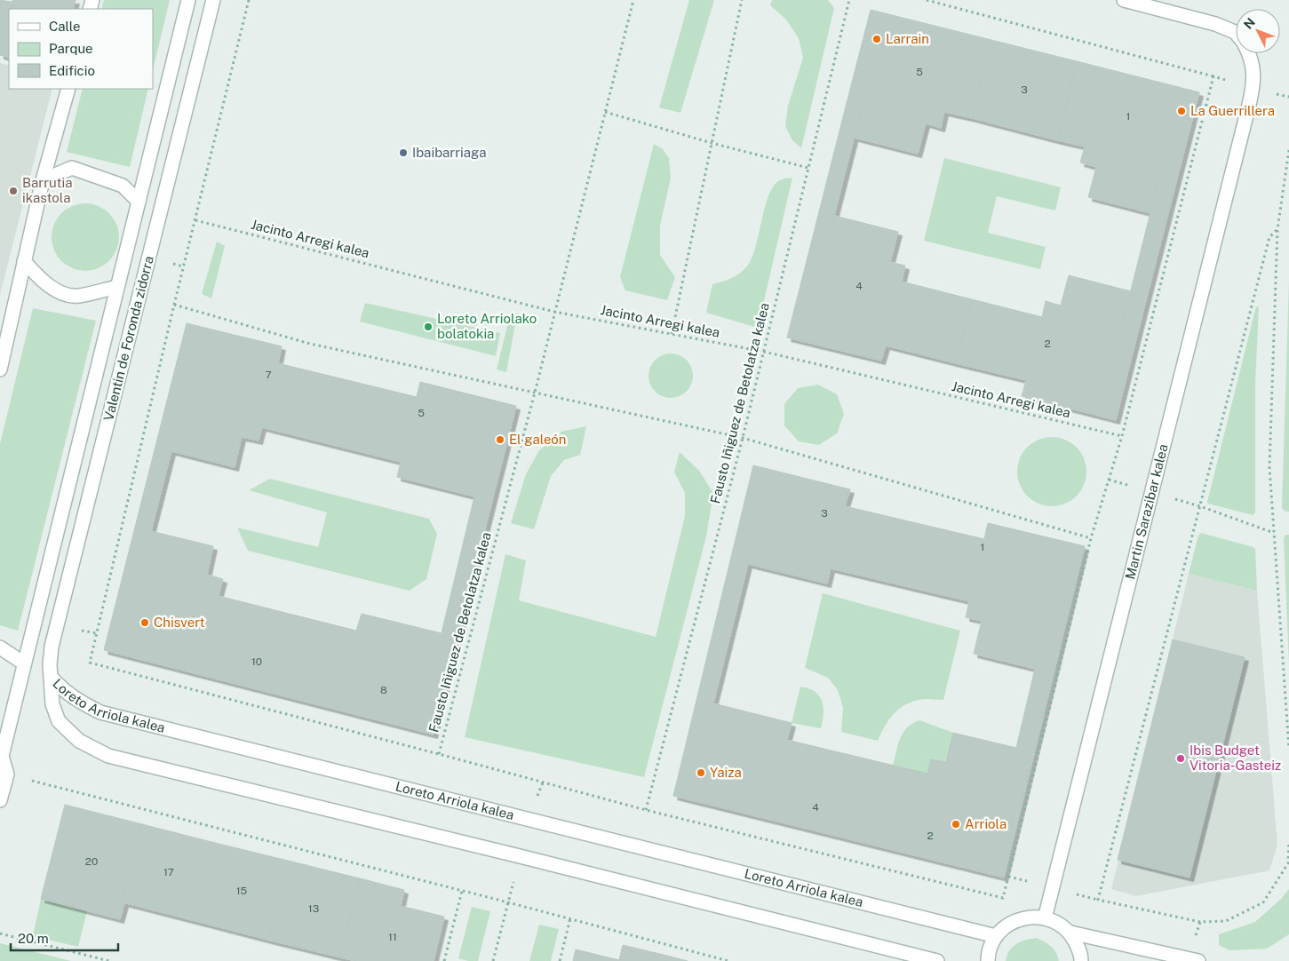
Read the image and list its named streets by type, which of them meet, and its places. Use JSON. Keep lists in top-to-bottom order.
{
  "streets": {
    "street": ["Valentin de Foronda zidorra", "Martin Sarazibar kalea", "Loreto Arriola kalea"],
    "path": ["Jacinto Arregi kalea", "Fausto Iñiguez de Betolatza kalea"]
  },
  "crossings": [
    ["Jacinto Arregi kalea", "Fausto Iñiguez de Betolatza kalea"],
    ["Valentin de Foronda zidorra", "Loreto Arriola kalea"]
  ],
  "places": [
    "Larrain",
    "La Guerrillera",
    "Ibaibarriaga",
    "Barrutia ikastola",
    "Loreto Arriolako bolatokia",
    "El galeón",
    "Chisvert",
    "Ibis Budget Vitoria-Gasteiz",
    "Yaiza",
    "Arriola"
  ],
  "house_numbers": [
    "5",
    "3",
    "1",
    "4",
    "2",
    "7",
    "5",
    "3",
    "1",
    "10",
    "8",
    "4",
    "2",
    "20",
    "17",
    "15",
    "13",
    "11"
  ],
  "legend": ["Calle", "Parque", "Edificio"],
  "scale_bar": "20 m",
  "north": "top left"
}
